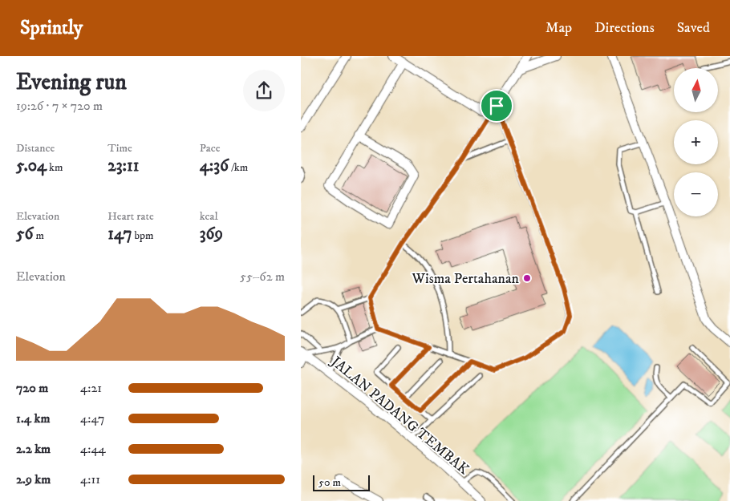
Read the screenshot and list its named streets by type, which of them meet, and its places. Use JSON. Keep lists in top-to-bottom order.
{
  "streets": {
    "street": ["JALAN PADANG TEMBAK"]
  },
  "places": ["Wisma Pertahanan"],
  "scale_bar": "50 m",
  "north": "top",
  "page": {
    "header": "Sprintly",
    "nav": ["Map", "Directions", "Saved"],
    "heading": ["Evening run", "19:26 · 7 × 720 m"],
    "map_buttons": ["+", "−"],
    "stats": [
      ["Distance", "5.04 km"],
      ["Time", "23:11"],
      ["Pace", "4:36 /km"],
      ["Elevation", "56 m"],
      ["Heart rate", "147 bpm"],
      ["kcal", "369"]
    ],
    "chart": ["Elevation", "55–62 m"],
    "list": [
      {
        "name": "720 m",
        "note": "4:21"
      },
      {
        "name": "1.4 km",
        "note": "4:47"
      },
      {
        "name": "2.2 km",
        "note": "4:44"
      },
      {
        "name": "2.9 km",
        "note": "4:11"
      }
    ],
    "scale": "50 m"
  }
}
